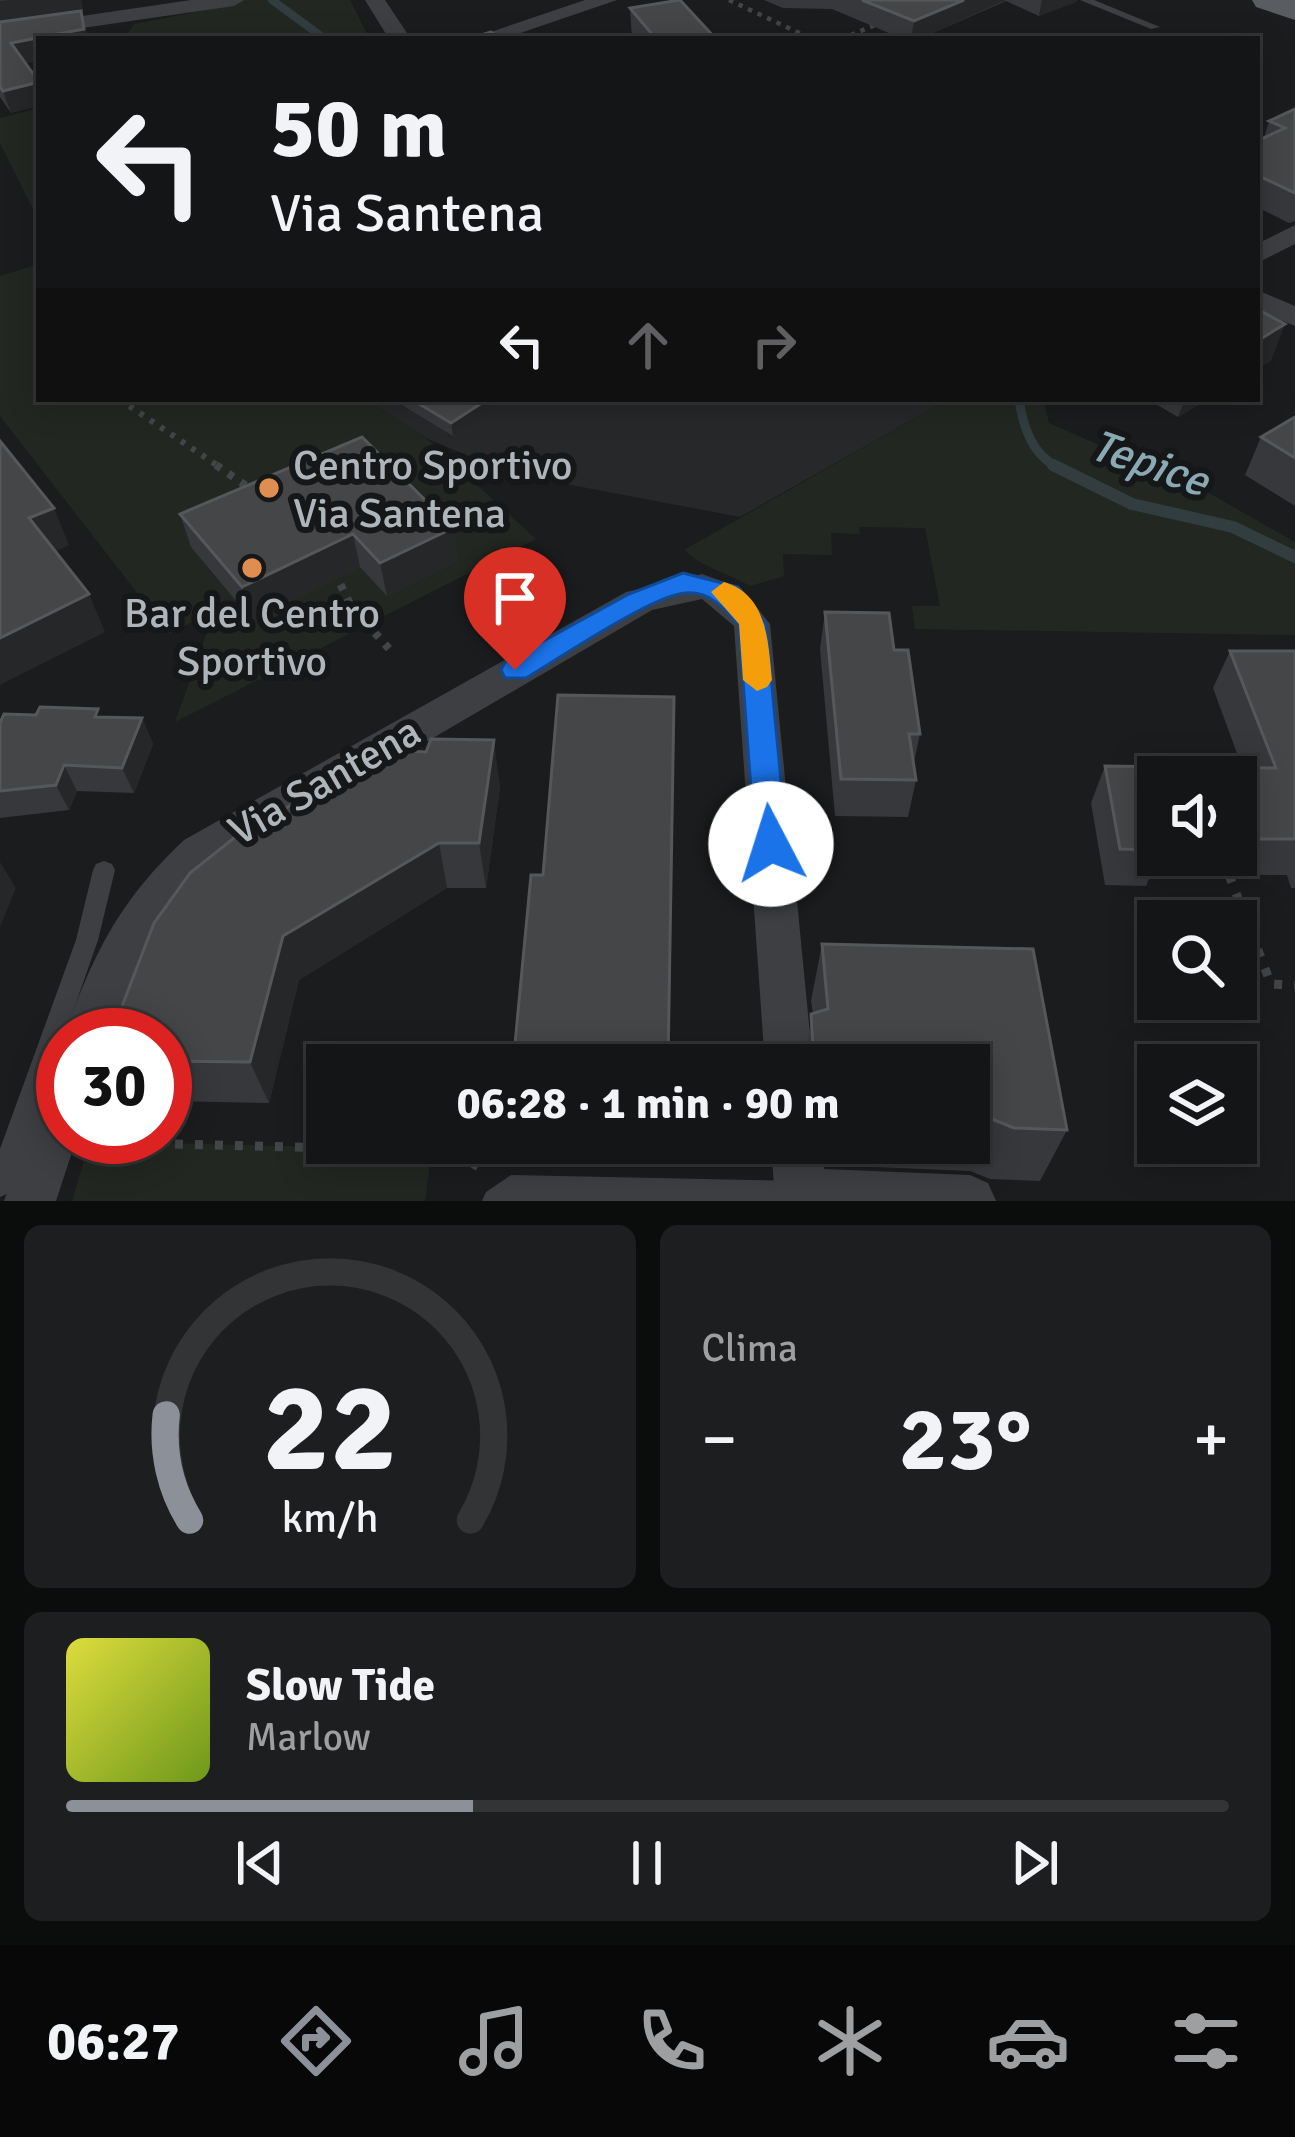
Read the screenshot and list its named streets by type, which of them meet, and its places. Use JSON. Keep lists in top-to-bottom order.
{
  "streets": {
    "street": ["Via Santena"]
  },
  "water": ["Tepice"],
  "places": ["Centro Sportivo Via Santena", "Bar del Centro Sportivo"],
  "page": {
    "turn": ["50 m", "Via Santena"],
    "limit": "30",
    "trip": "06:28 · 1 min · 90 m",
    "tile": "Clima",
    "heat": ["−", "23°", "+"],
    "song": ["Slow Tide", "Marlow"],
    "tabs": "06:27",
    "gauge": ["22", "km/h"]
  }
}
